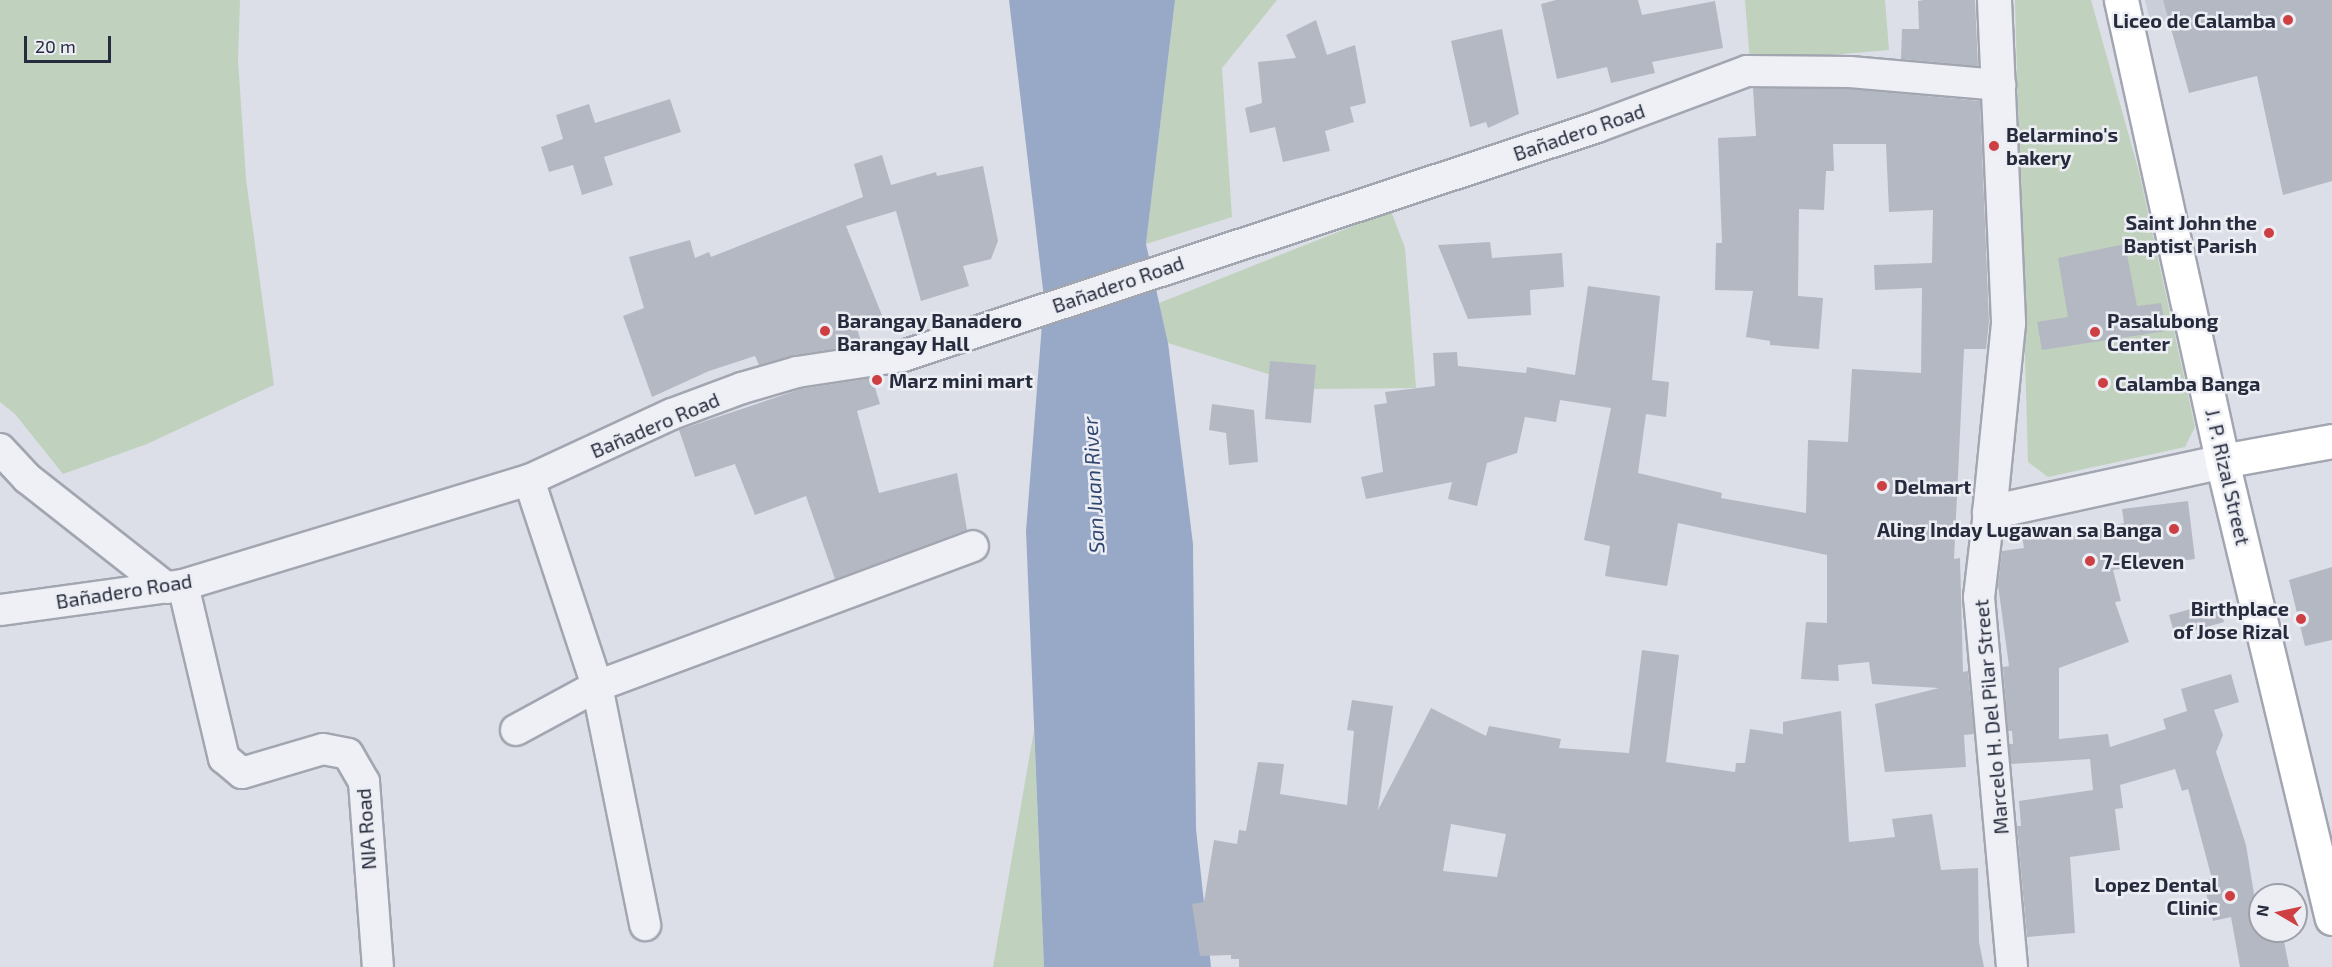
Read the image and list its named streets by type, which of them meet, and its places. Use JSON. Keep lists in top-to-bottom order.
{
  "streets": {
    "main road": ["J. P. Rizal Street"],
    "street": ["Bañadero Road", "Marcelo H. Del Pilar Street", "NIA Road"]
  },
  "crossings": [
    ["Bañadero Road", "Marcelo H. Del Pilar Street"],
    ["Bañadero Road", "NIA Road"]
  ],
  "water": ["San Juan River"],
  "places": [
    "Liceo de Calamba",
    "Belarmino's bakery",
    "Saint John the Baptist Parish",
    "Barangay Banadero Barangay Hall",
    "Pasalubong Center",
    "Marz mini mart",
    "Calamba Banga",
    "Delmart",
    "Aling Inday Lugawan sa Banga",
    "7-Eleven",
    "Birthplace of Jose Rizal",
    "Lopez Dental Clinic"
  ],
  "scale_bar": "20 m",
  "north": "left"
}
